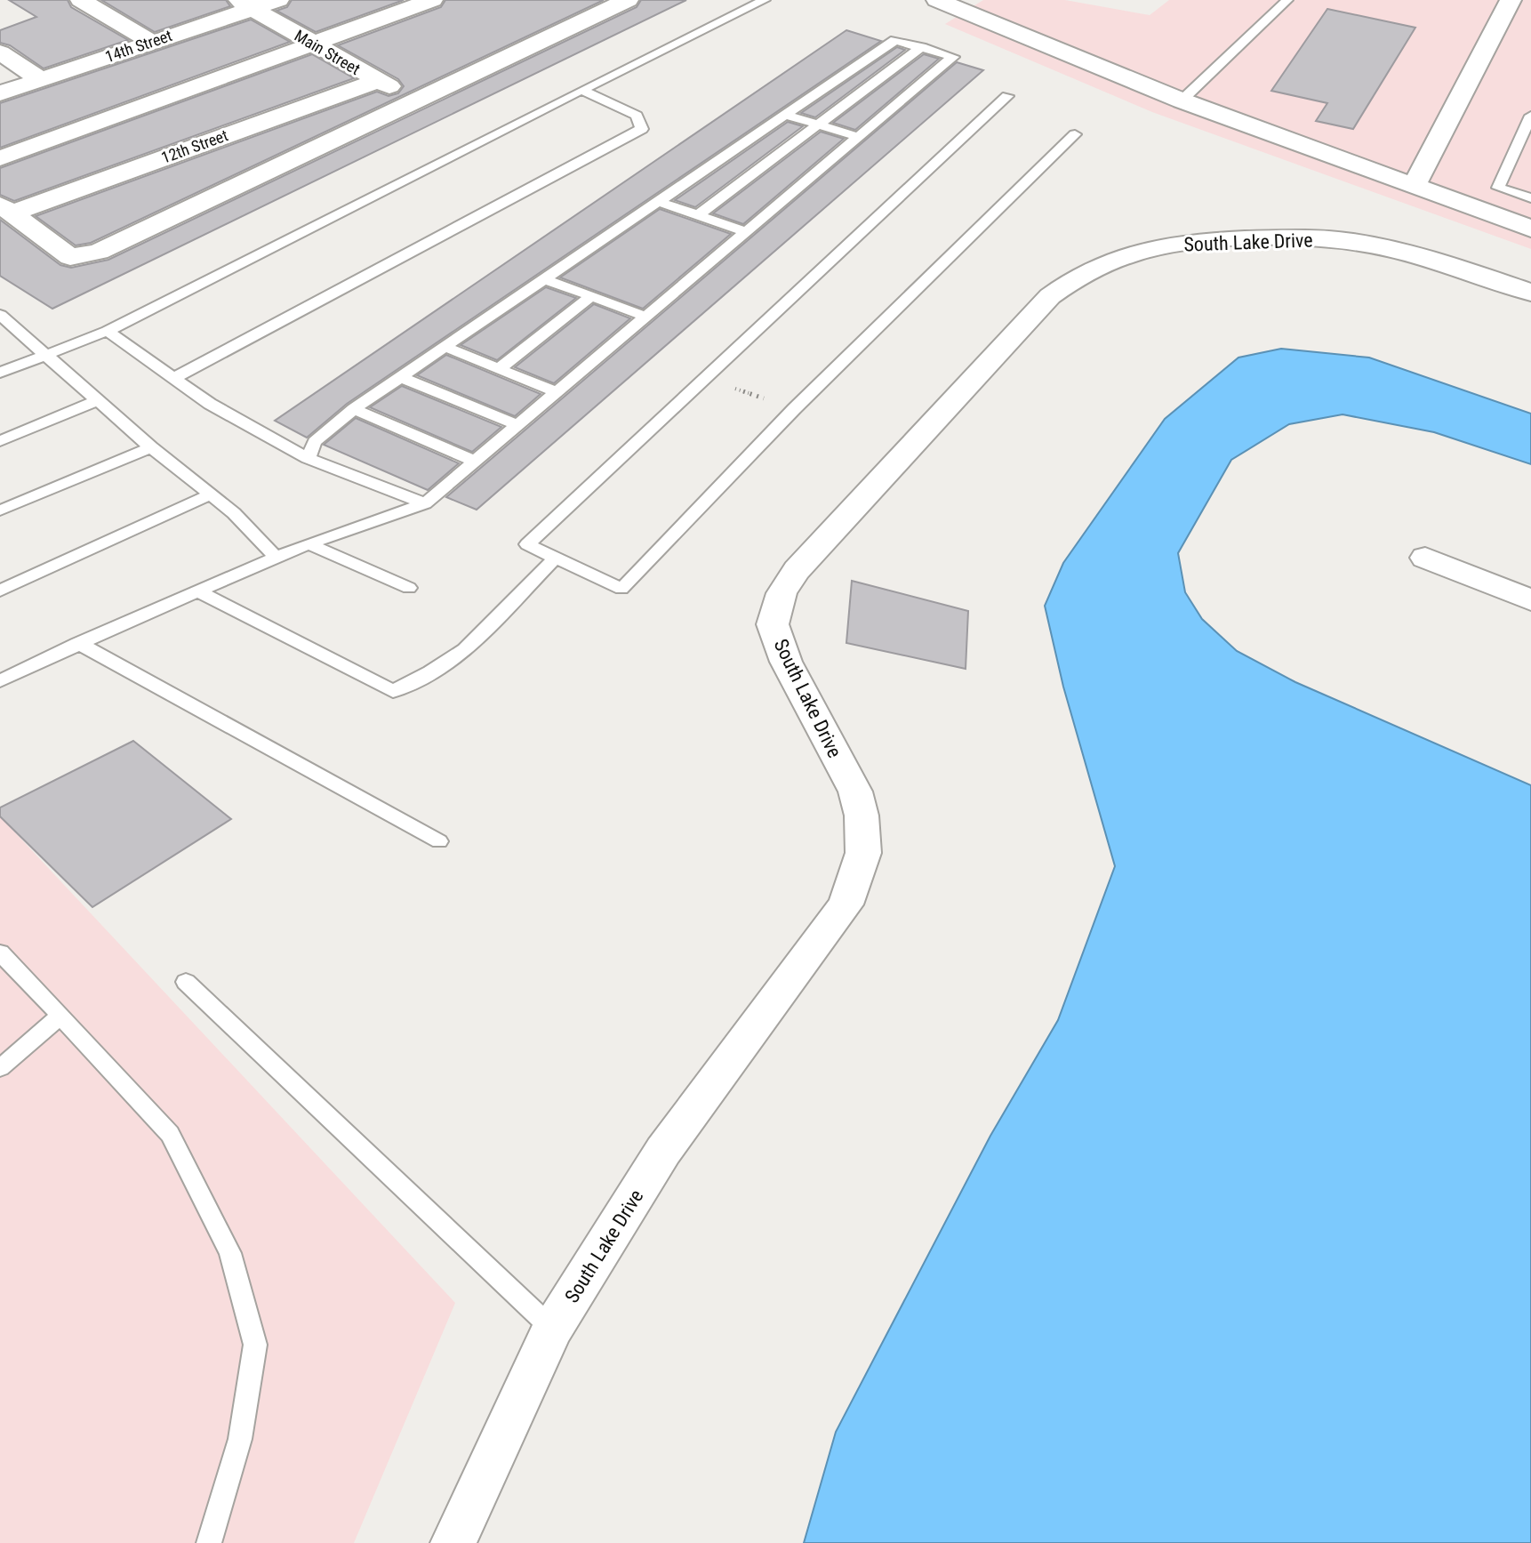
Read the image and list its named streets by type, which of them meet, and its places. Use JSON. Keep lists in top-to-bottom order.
{
  "streets": {
    "street": [
      "14th Street",
      "Main Street",
      "12th Street",
      "South Lake Drive"
    ]
  },
  "crossings": [
    ["14th Street", "Main Street"],
    ["Main Street", "12th Street"]
  ]
}
